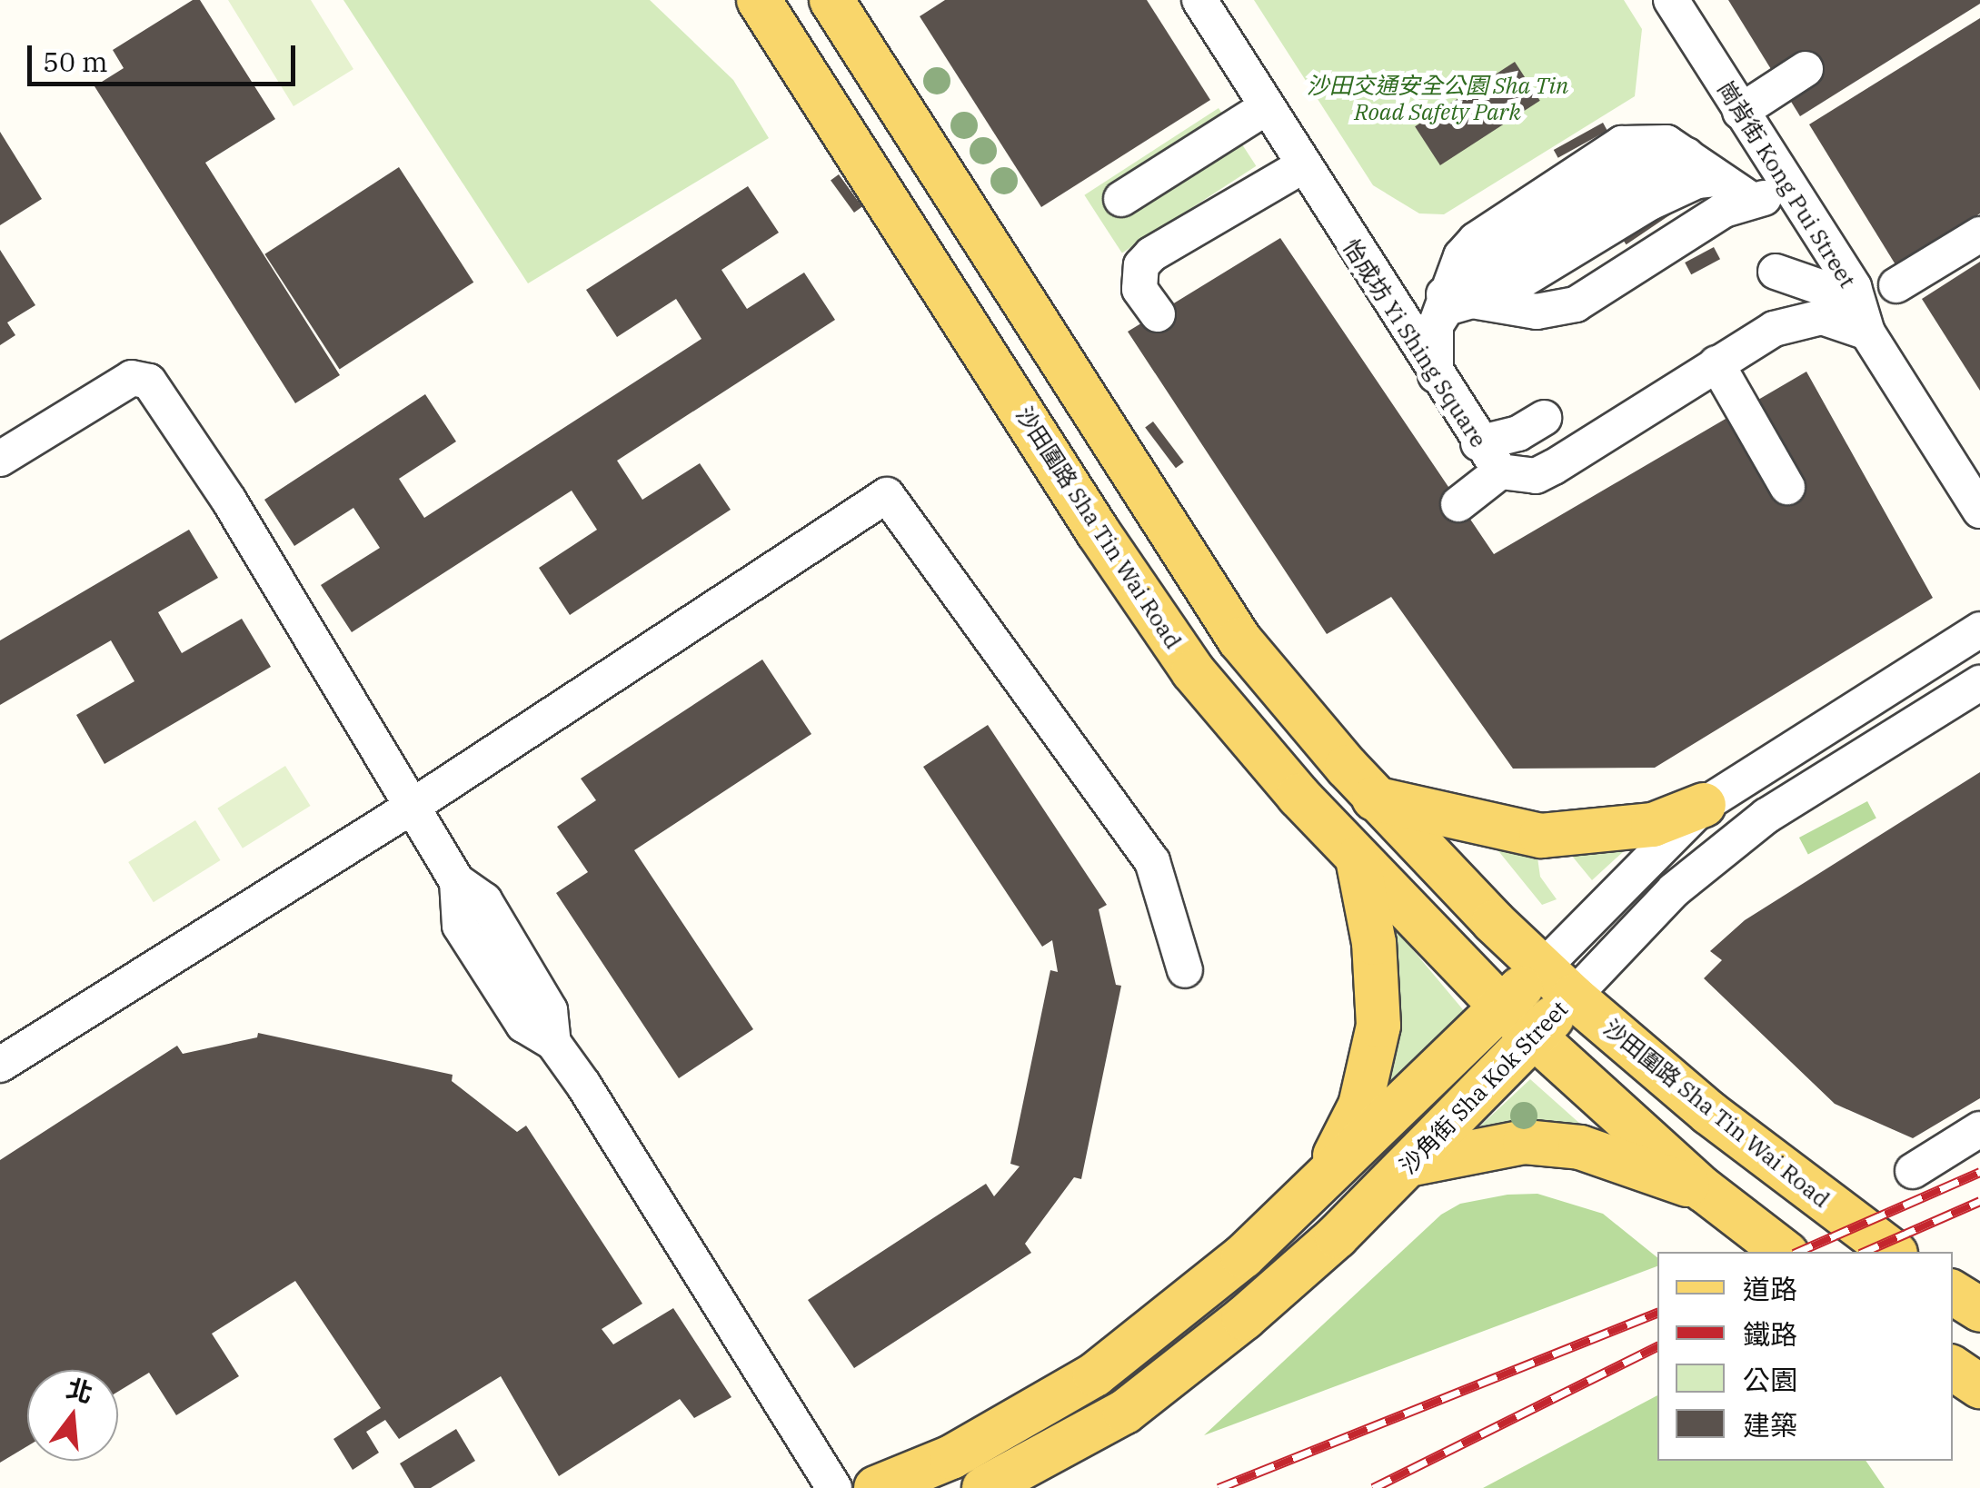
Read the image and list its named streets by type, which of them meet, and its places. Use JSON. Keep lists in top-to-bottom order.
{
  "streets": {
    "main road": ["沙田圍路 Sha Tin Wai Road", "沙角街 Sha Kok Street"],
    "street": ["崗背街 Kong Pui Street", "怡成坊 Yi Shing Square"]
  },
  "crossings": [
    ["崗背街 Kong Pui Street", "怡成坊 Yi Shing Square"],
    ["沙田圍路 Sha Tin Wai Road", "沙角街 Sha Kok Street"]
  ],
  "parks": ["沙田交通安全公園 Sha Tin Road Safety Park"],
  "legend": [
    "道路",
    "鐵路",
    "公園",
    "建築"
  ],
  "scale_bar": "50 m",
  "north": "top"
}
